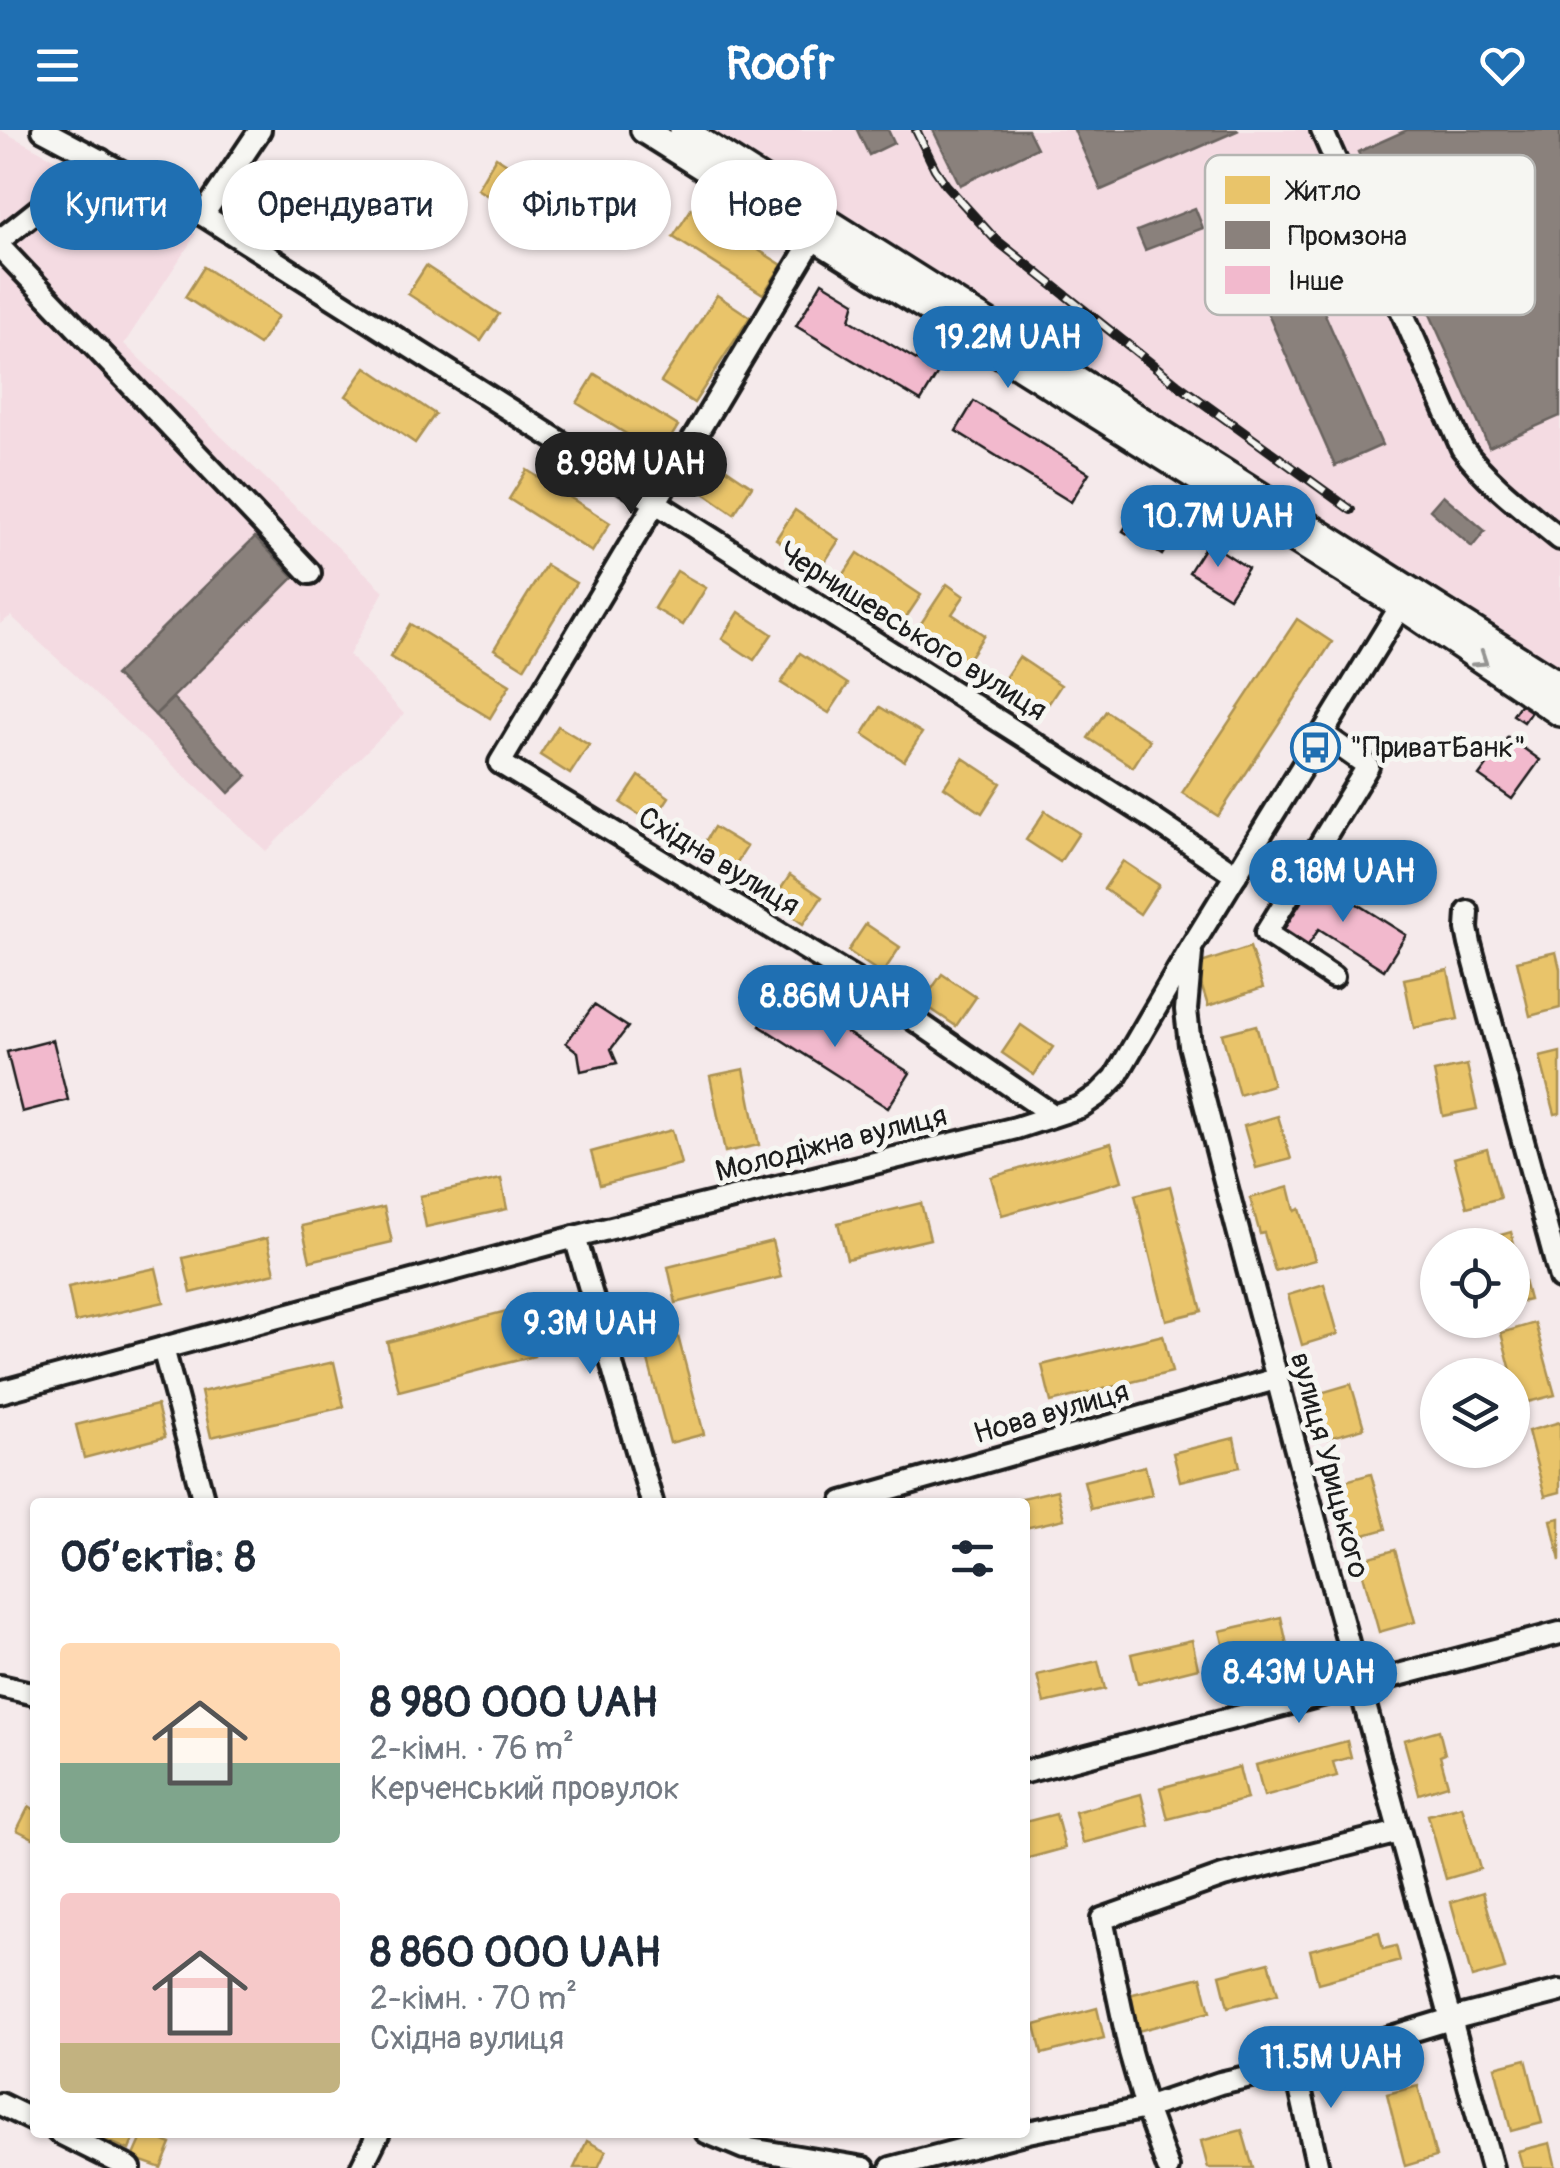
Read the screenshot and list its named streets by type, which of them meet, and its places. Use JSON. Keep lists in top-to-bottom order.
{
  "streets": {
    "street": [
      "Чернишевського вулиця",
      "Східна вулиця",
      "Молодіжна вулиця",
      "Нова вулиця",
      "вулиця Урицького"
    ]
  },
  "crossings": [
    ["Чернишевського вулиця", "Східна вулиця"],
    ["Чернишевського вулиця", "Молодіжна вулиця"],
    ["Східна вулиця", "Молодіжна вулиця"],
    ["Молодіжна вулиця", "вулиця Урицького"],
    ["Нова вулиця", "вулиця Урицького"]
  ],
  "places": {
    "bus stop": ["\"ПриватБанк\""]
  },
  "legend": ["Житло", "Промзона", "Інше"],
  "page": {
    "header": "Roofr",
    "chip": [
      "Купити",
      "Орендувати",
      "Фільтри",
      "Нове"
    ],
    "price": [
      "19.2M UAH",
      "8.98M UAH",
      "10.7M UAH",
      "8.18M UAH",
      "8.86M UAH",
      "9.3M UAH",
      "8.43M UAH",
      "11.5M UAH"
    ],
    "heading": "Об’єктів: 8",
    "list": [
      {
        "name": "8 980 000 UAH",
        "note": "2-кімн. · 76 m² · Керченський провулок"
      },
      {
        "name": "8 860 000 UAH",
        "note": "2-кімн. · 70 m² · Східна вулиця"
      }
    ]
  }
}
